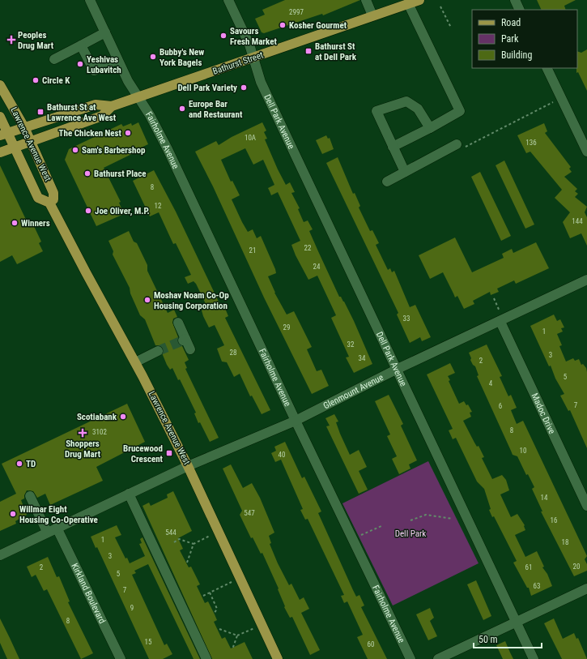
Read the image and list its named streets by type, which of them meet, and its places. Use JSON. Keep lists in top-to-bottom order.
{
  "streets": {
    "main road": ["Bathurst Street", "Lawrence Avenue West"],
    "street": [
      "Dell Park Avenue",
      "Fairholme Avenue",
      "Glenmount Avenue",
      "Madoc Drive",
      "Kirkland Boulevard"
    ]
  },
  "crossings": [
    ["Bathurst Street", "Dell Park Avenue"],
    ["Bathurst Street", "Fairholme Avenue"],
    ["Bathurst Street", "Lawrence Avenue West"],
    ["Dell Park Avenue", "Glenmount Avenue"],
    ["Fairholme Avenue", "Glenmount Avenue"],
    ["Lawrence Avenue West", "Glenmount Avenue"],
    ["Glenmount Avenue", "Madoc Drive"]
  ],
  "parks": ["Dell Park"],
  "places": {
    "other": [
      "Kosher Gourmet",
      "Savours Fresh Market",
      "Bubby's New York Bagels",
      "Yeshivas Lubavitch",
      "Circle K",
      "Dell Park Variety",
      "Europe Bar and Restaurant",
      "The Chicken Nest",
      "Sam's Barbershop",
      "Bathurst Place",
      "Joe Oliver, M.P.",
      "Winners",
      "Moshav Noam Co-Op Housing Corporation",
      "Scotiabank",
      "TD",
      "Willmar Eight Housing Co-Operative"
    ],
    "health": ["Peoples Drug Mart", "Shoppers Drug Mart"],
    "transit": ["Bathurst St at Dell Park", "Bathurst St at Lawrence Ave West", "Brucewood Crescent"]
  },
  "house_numbers": [
    "2997",
    "10A",
    "136",
    "8",
    "12",
    "144",
    "22",
    "21",
    "24",
    "33",
    "29",
    "1",
    "32",
    "28",
    "3",
    "34",
    "2",
    "5",
    "4",
    "7",
    "6",
    "8",
    "3102",
    "10",
    "40",
    "14",
    "547",
    "16",
    "544",
    "1",
    "18",
    "3",
    "20",
    "2",
    "61",
    "5",
    "63",
    "7",
    "9",
    "8",
    "15",
    "60"
  ],
  "legend": ["Road", "Park", "Building"],
  "scale_bar": "50 m"
}
